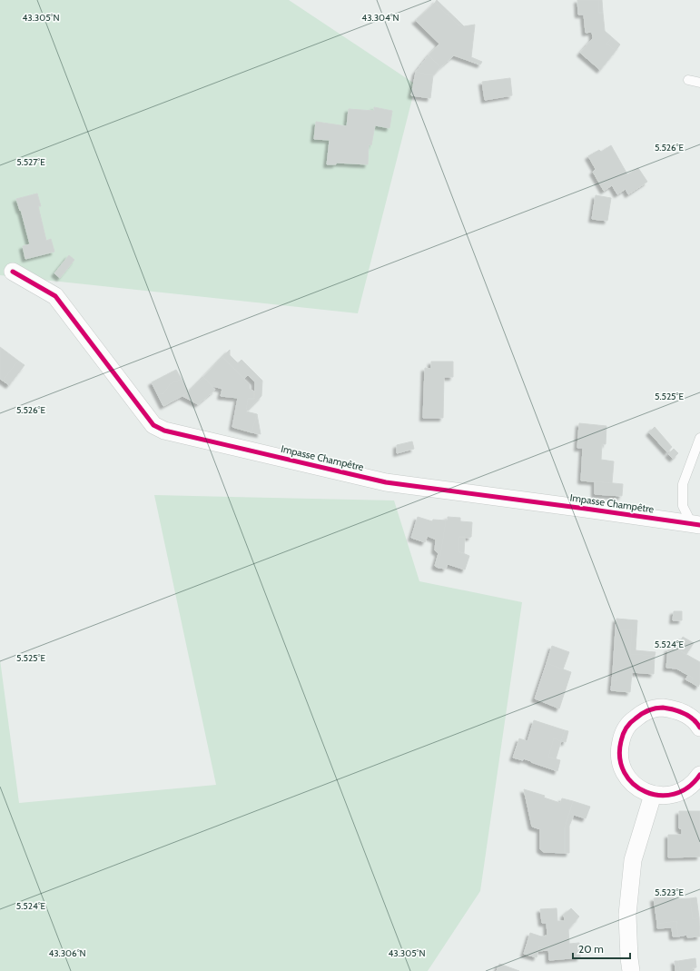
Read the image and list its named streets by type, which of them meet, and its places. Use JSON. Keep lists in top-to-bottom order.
{
  "streets": {
    "street": ["Impasse Champêtre"]
  },
  "scale_bar": "20 m",
  "coordinates": [
    "43.305°N",
    "43.304°N",
    "5.526°E",
    "5.527°E",
    "5.525°E",
    "5.524°E",
    "5.523°E",
    "43.306°N"
  ]
}
